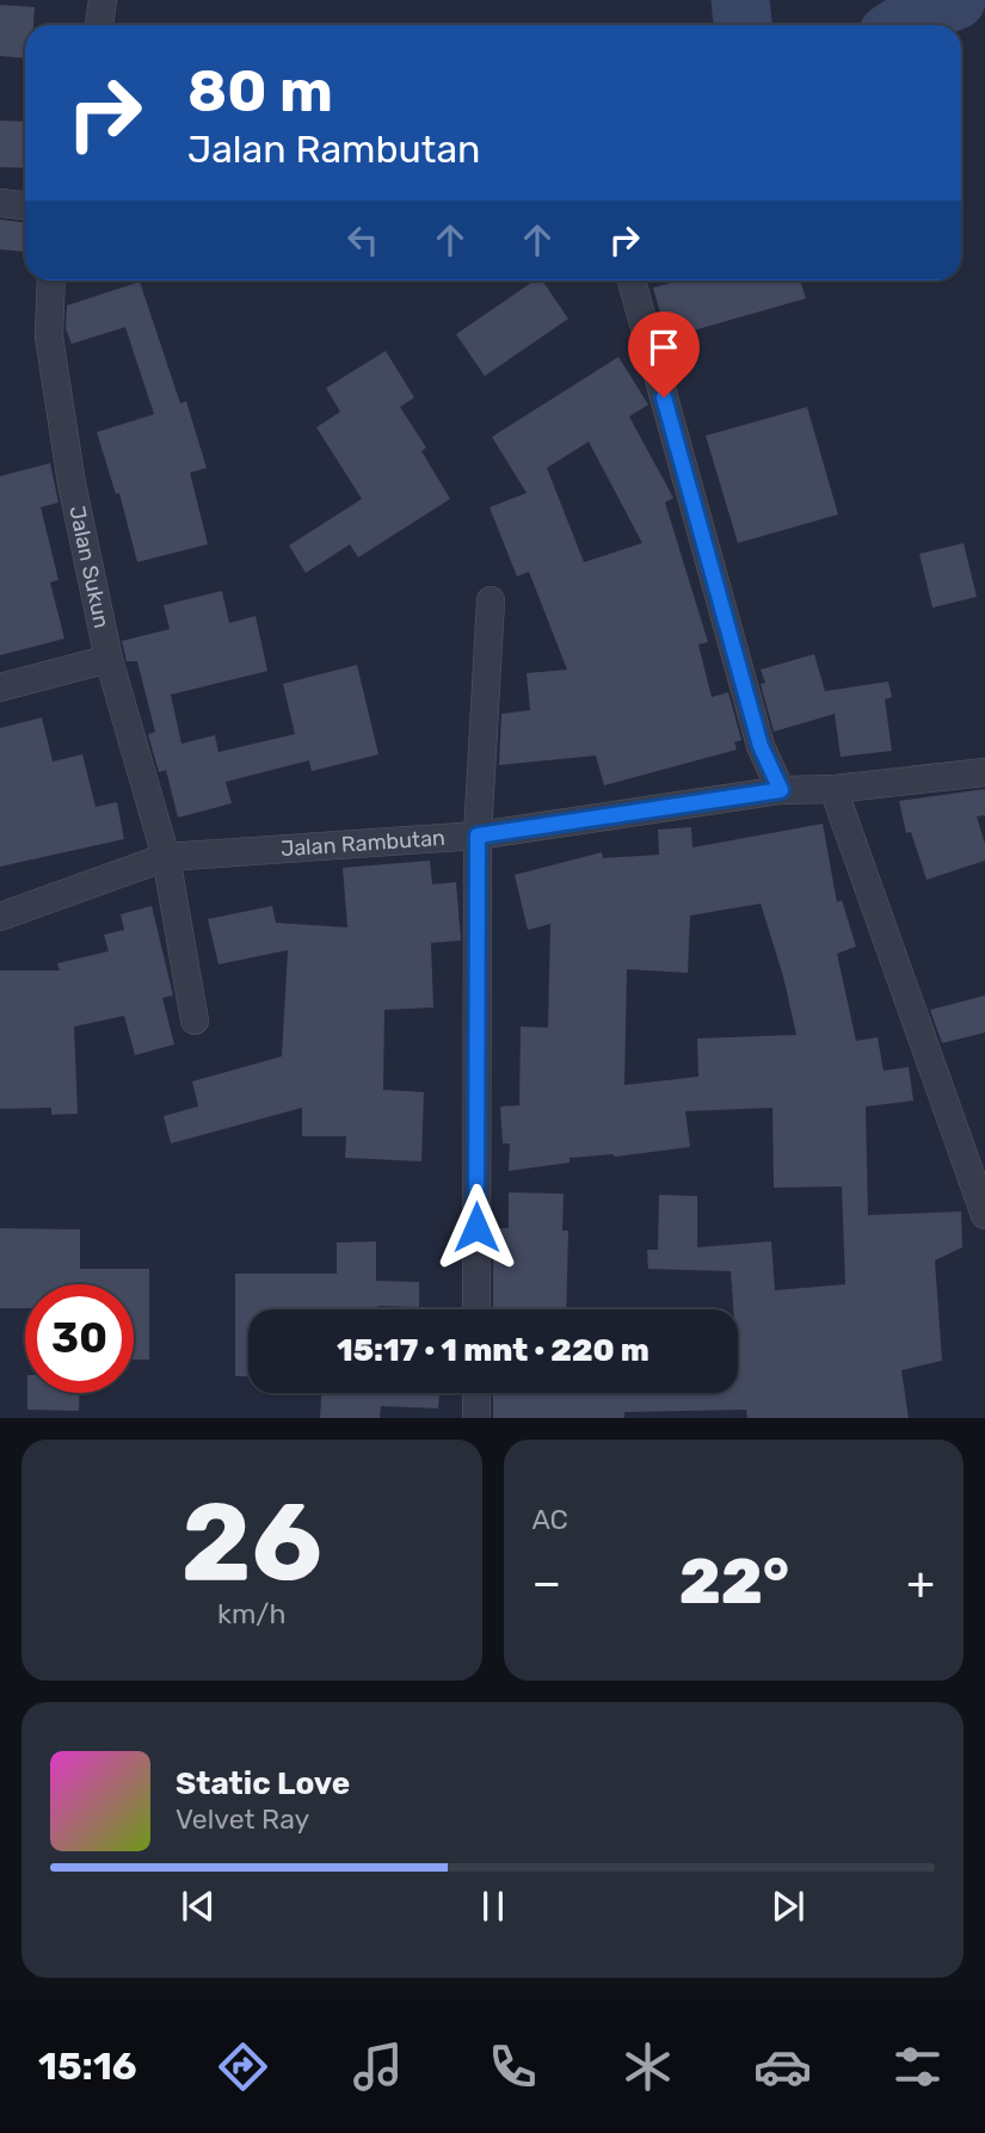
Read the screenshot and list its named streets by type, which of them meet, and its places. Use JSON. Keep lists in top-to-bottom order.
{
  "streets": {
    "street": ["Jalan Sukun", "Jalan Rambutan"]
  },
  "crossings": [
    ["Jalan Sukun", "Jalan Rambutan"]
  ],
  "page": {
    "turn": ["80 m", "Jalan Rambutan"],
    "limit": "30",
    "trip": "15:17 · 1 mnt · 220 m",
    "tile": [
      ["26", "km/h"],
      "AC"
    ],
    "heat": ["−", "22°", "+"],
    "song": ["Static Love", "Velvet Ray"],
    "tabs": "15:16"
  }
}
